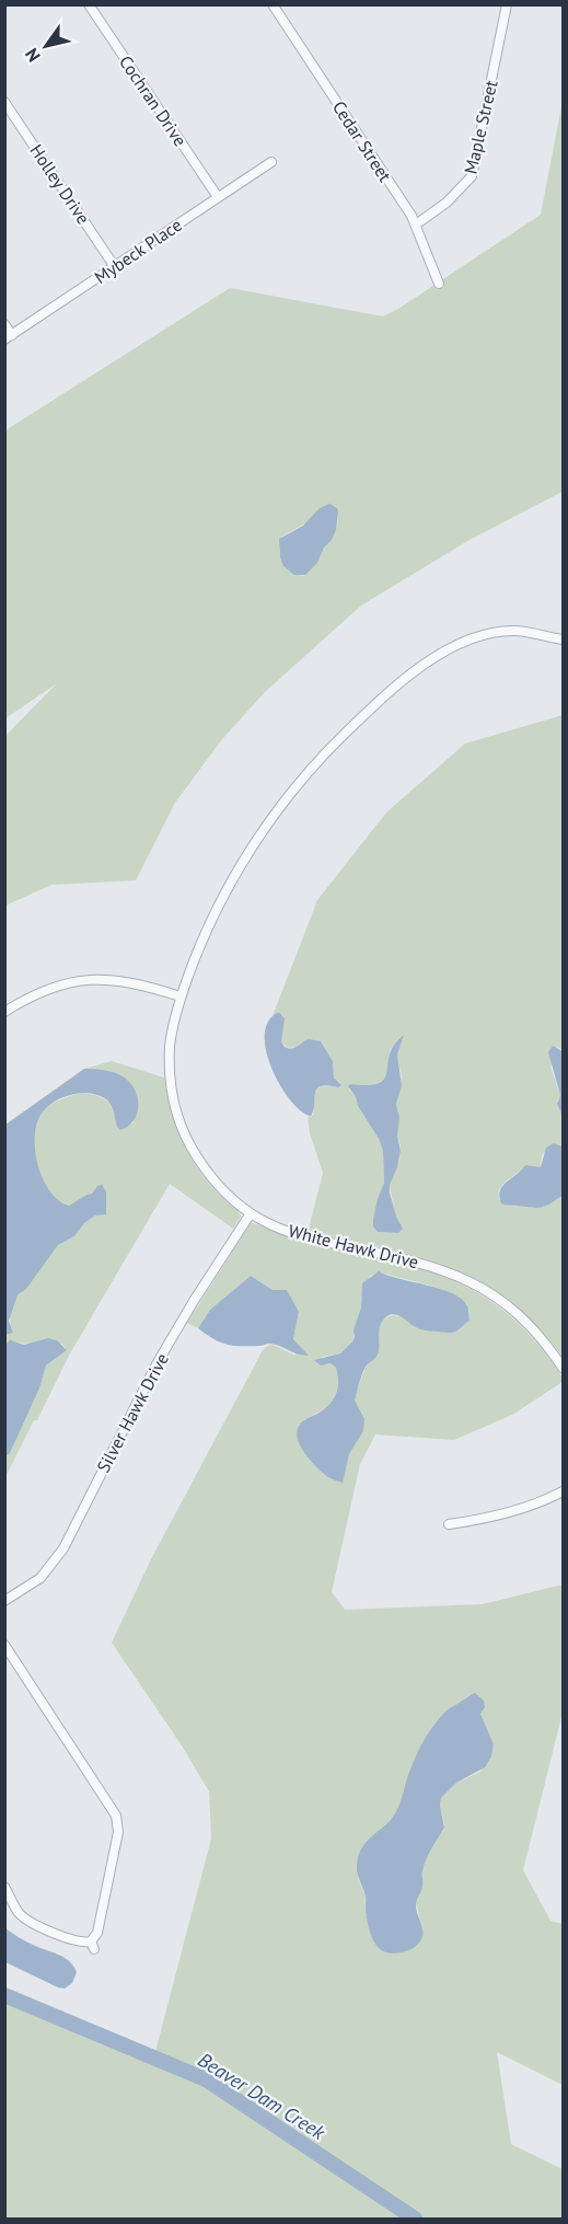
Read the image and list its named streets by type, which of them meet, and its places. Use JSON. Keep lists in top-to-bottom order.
{
  "streets": {
    "street": [
      "Cochran Drive",
      "Maple Street",
      "Cedar Street",
      "Holley Drive",
      "Mybeck Place",
      "White Hawk Drive",
      "Silver Hawk Drive"
    ]
  },
  "crossings": [
    ["Cochran Drive", "Mybeck Place"],
    ["Maple Street", "Cedar Street"],
    ["Holley Drive", "Mybeck Place"],
    ["White Hawk Drive", "Silver Hawk Drive"]
  ],
  "water": ["Beaver Dam Creek"],
  "north": "bottom left"
}
